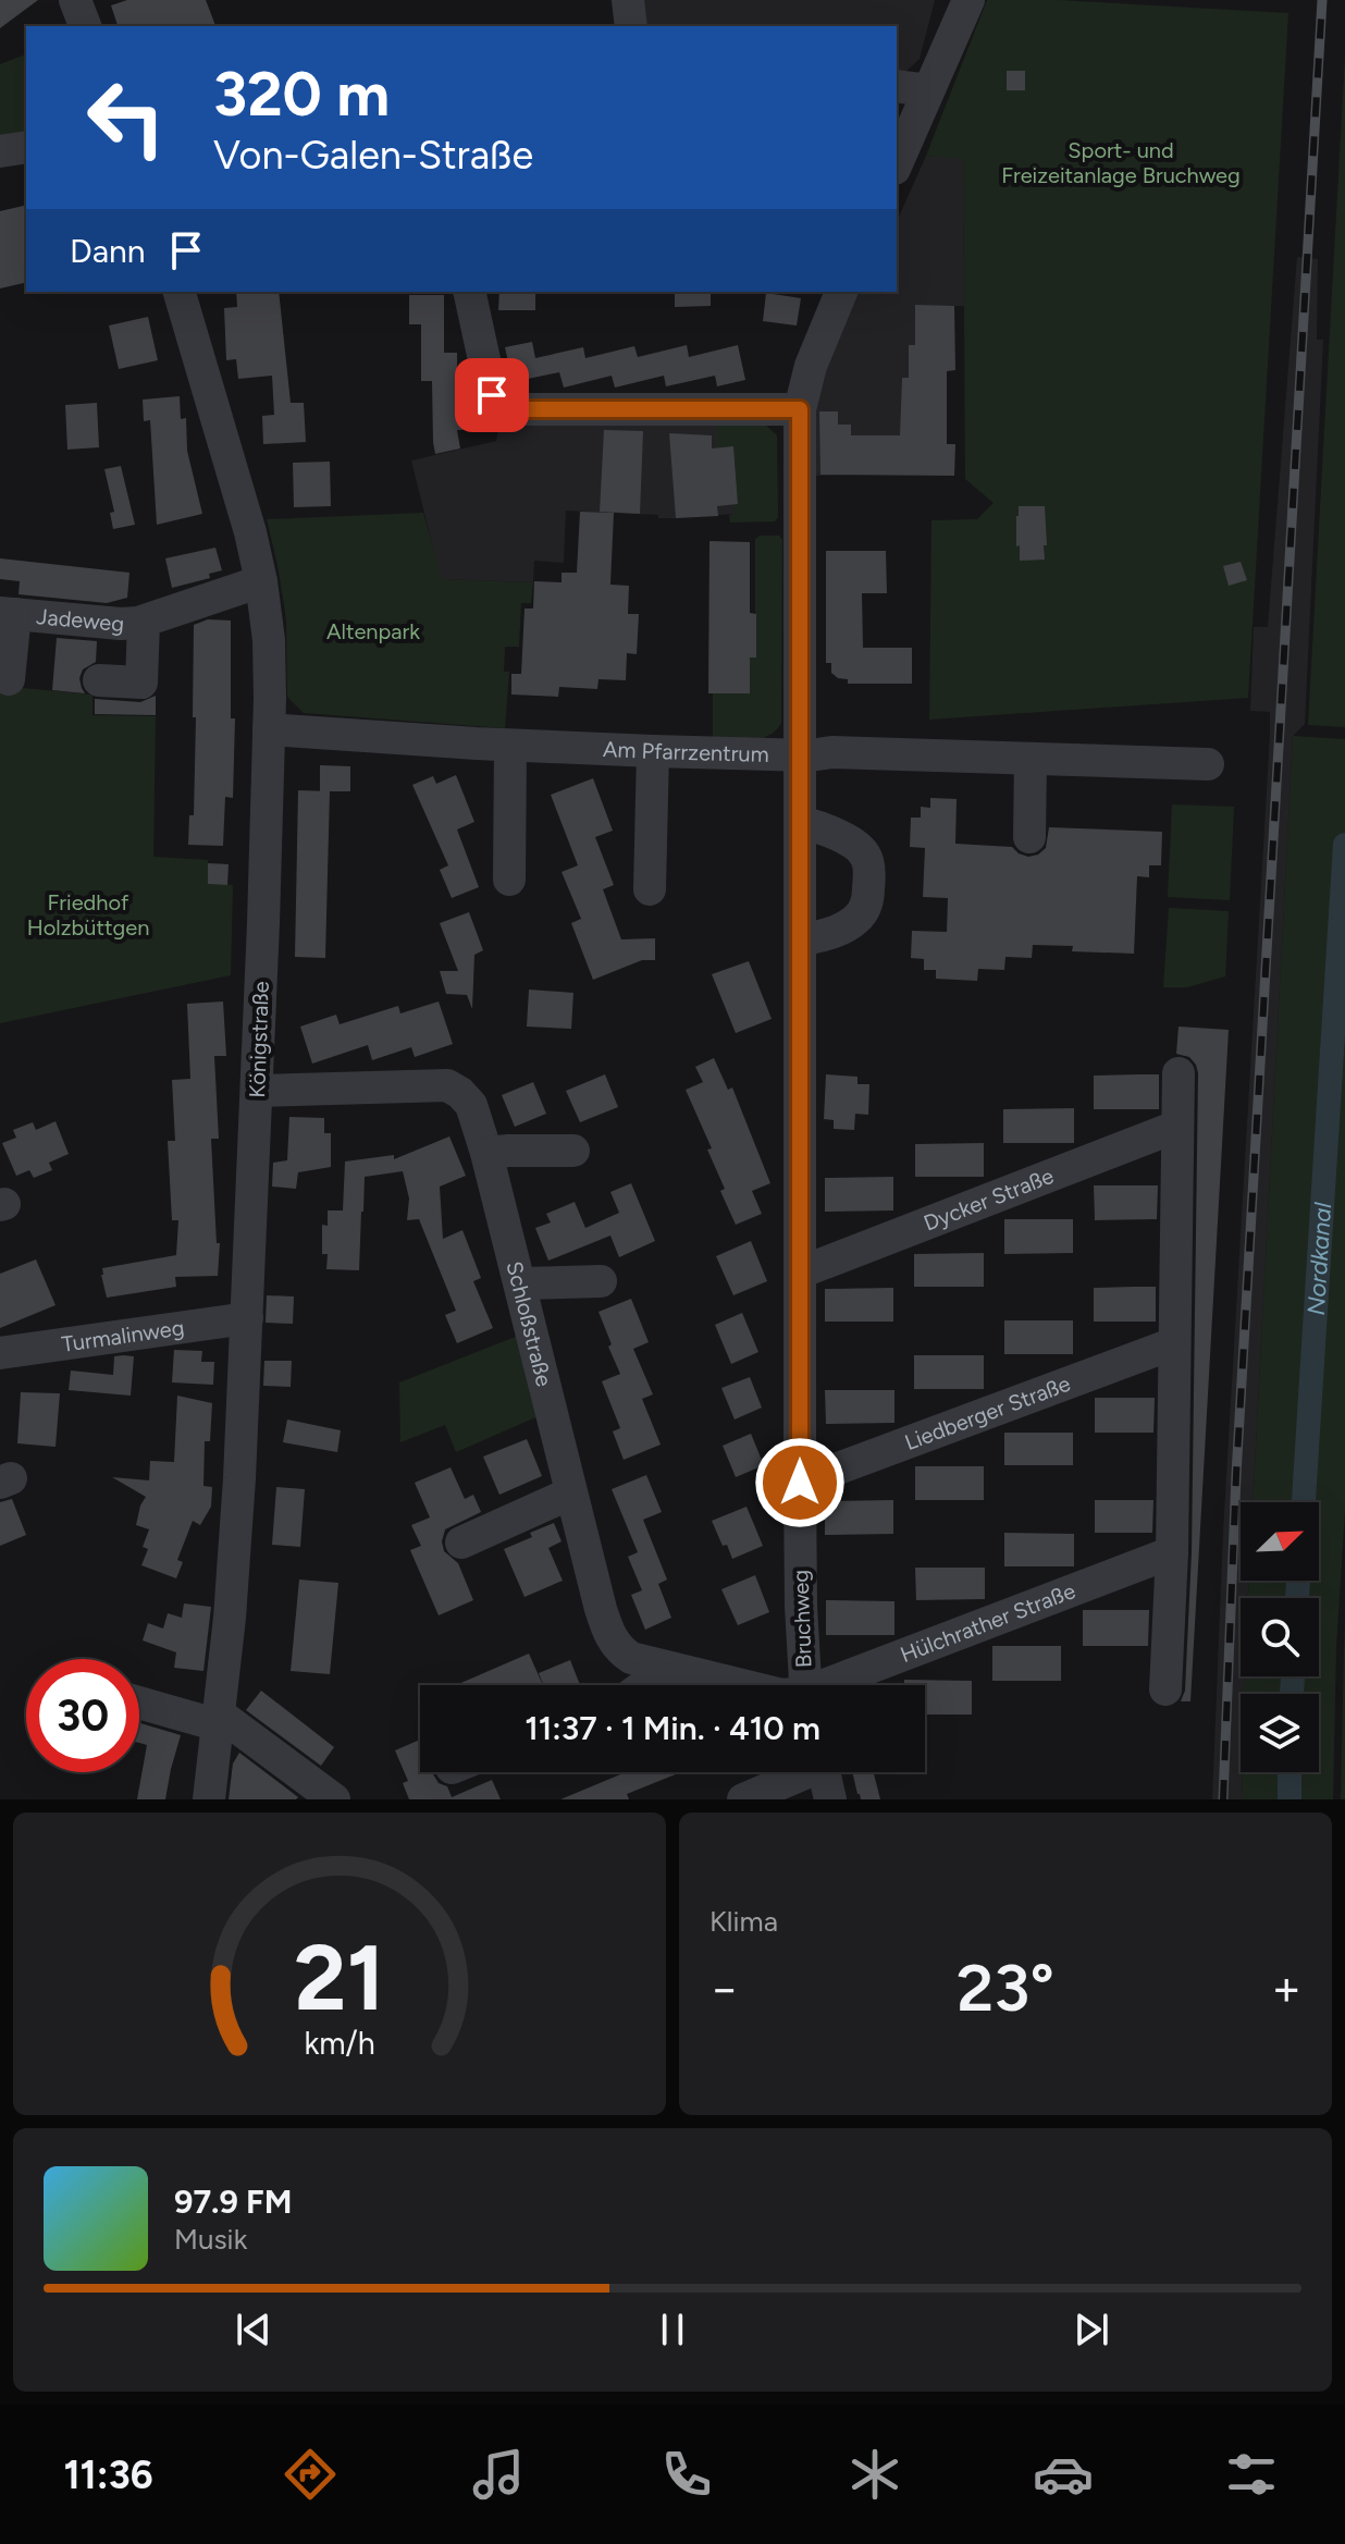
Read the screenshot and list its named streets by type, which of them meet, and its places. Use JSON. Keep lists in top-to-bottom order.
{
  "streets": {
    "street": [
      "Jadeweg",
      "Am Pfarrzentrum",
      "Königstraße",
      "Dycker Straße",
      "Schloßstraße",
      "Turmalinweg",
      "Liedberger Straße",
      "Bruchweg",
      "Hülchrather Straße"
    ]
  },
  "crossings": [
    ["Jadeweg", "Königstraße"],
    ["Am Pfarrzentrum", "Königstraße"],
    ["Am Pfarrzentrum", "Bruchweg"],
    ["Königstraße", "Schloßstraße"],
    ["Königstraße", "Turmalinweg"],
    ["Dycker Straße", "Bruchweg"],
    ["Liedberger Straße", "Bruchweg"]
  ],
  "water": ["Nordkanal"],
  "parks": ["Sport- und Freizeitanlage Bruchweg", "Altenpark", "Friedhof Holzbüttgen"],
  "north": "top right",
  "page": {
    "turn": ["320 m", "Von-Galen-Straße"],
    "then": "Dann",
    "limit": "30",
    "trip": "11:37 · 1 Min. · 410 m",
    "tile": "Klima",
    "heat": ["−", "23°", "+"],
    "song": ["97.9 FM", "Musik"],
    "tabs": "11:36",
    "gauge": ["21", "km/h"]
  }
}
